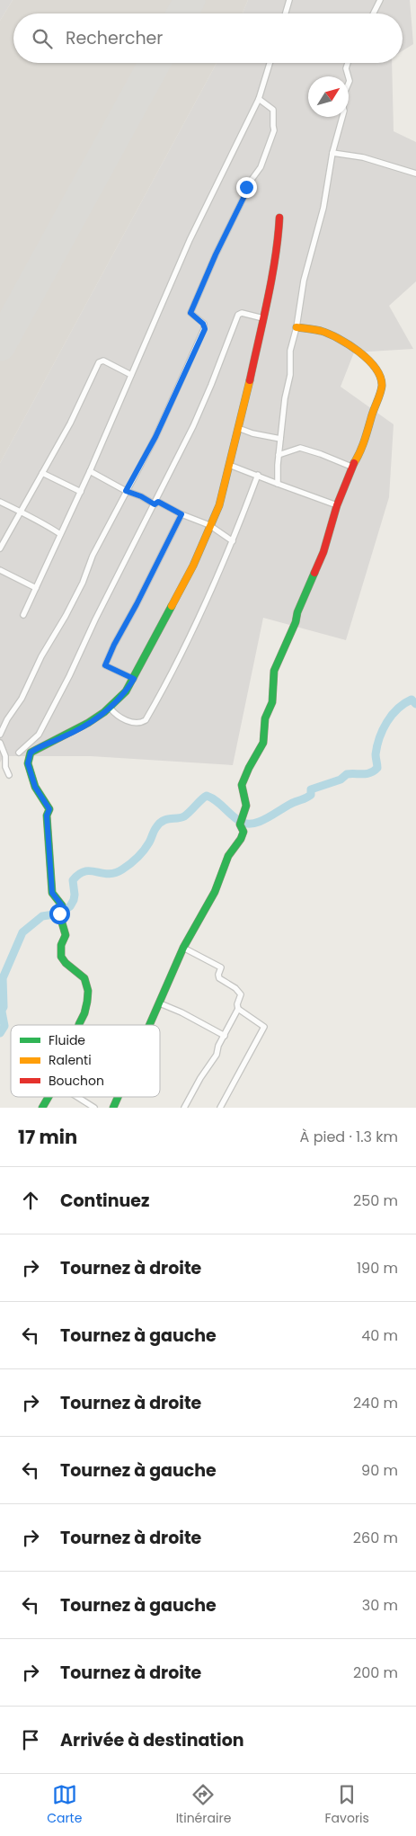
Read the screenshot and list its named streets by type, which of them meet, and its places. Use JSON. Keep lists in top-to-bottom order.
{
  "legend": ["Fluide", "Ralenti", "Bouchon"],
  "north": "top right",
  "page": {
    "search": "Rechercher",
    "heading": ["17 min", "À pied · 1.3 km"],
    "list": [
      ["Continuez", "250 m"],
      ["Tournez à droite", "190 m"],
      ["Tournez à gauche", "40 m"],
      ["Tournez à droite", "240 m"],
      ["Tournez à gauche", "90 m"],
      ["Tournez à droite", "260 m"],
      ["Tournez à gauche", "30 m"],
      ["Tournez à droite", "200 m"],
      "Arrivée à destination"
    ],
    "nav": ["Carte", "Itinéraire", "Favoris"]
  }
}
